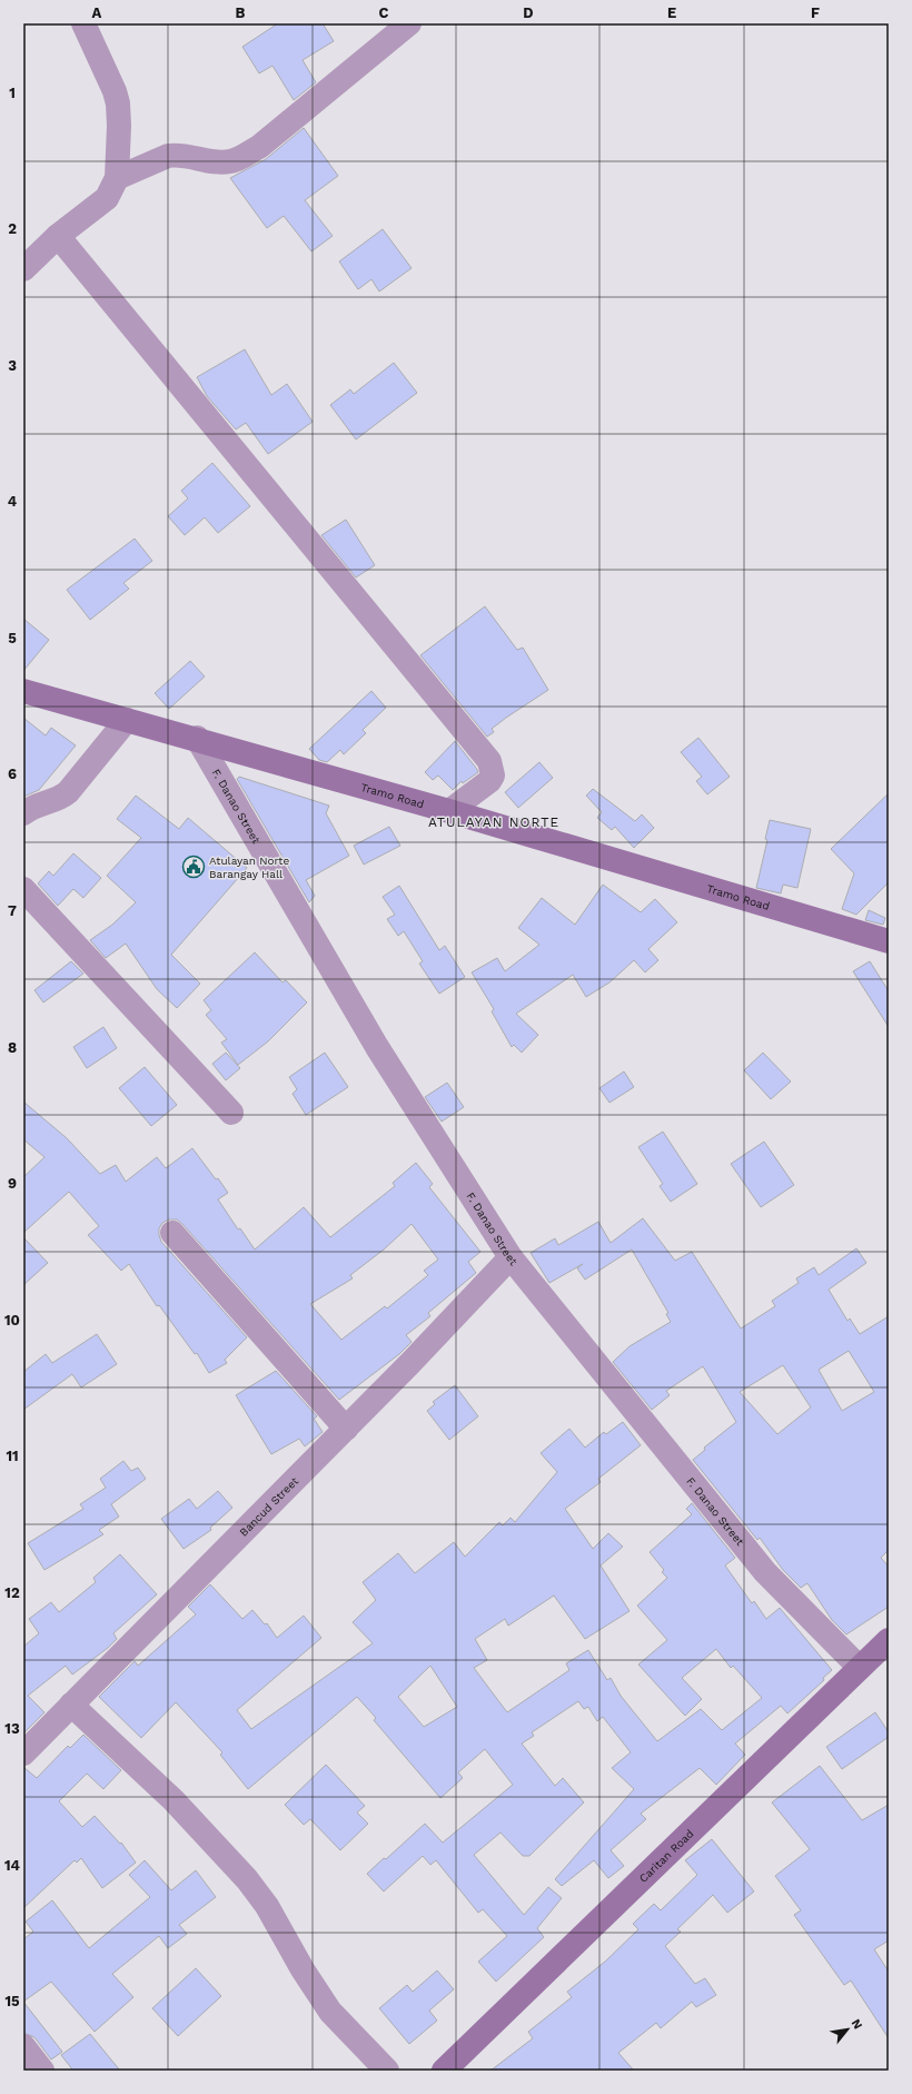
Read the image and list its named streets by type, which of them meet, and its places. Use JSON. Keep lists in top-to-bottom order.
{
  "streets": {
    "main road": ["Tramo Road", "Caritan Road"],
    "street": ["F. Danao Street", "Bancud Street"]
  },
  "crossings": [
    ["Tramo Road", "F. Danao Street"],
    ["F. Danao Street", "Bancud Street"],
    ["F. Danao Street", "Caritan Road"]
  ],
  "districts": ["ATULAYAN NORTE"],
  "places": {
    "public building": ["Atulayan Norte Barangay Hall"]
  },
  "north": "top right",
  "grid": {
    "columns": [
      "A",
      "B",
      "C",
      "D",
      "E",
      "F"
    ],
    "rows": [
      "1",
      "2",
      "3",
      "4",
      "5",
      "6",
      "7",
      "8",
      "9",
      "10",
      "11",
      "12",
      "13",
      "14",
      "15"
    ]
  }
}
